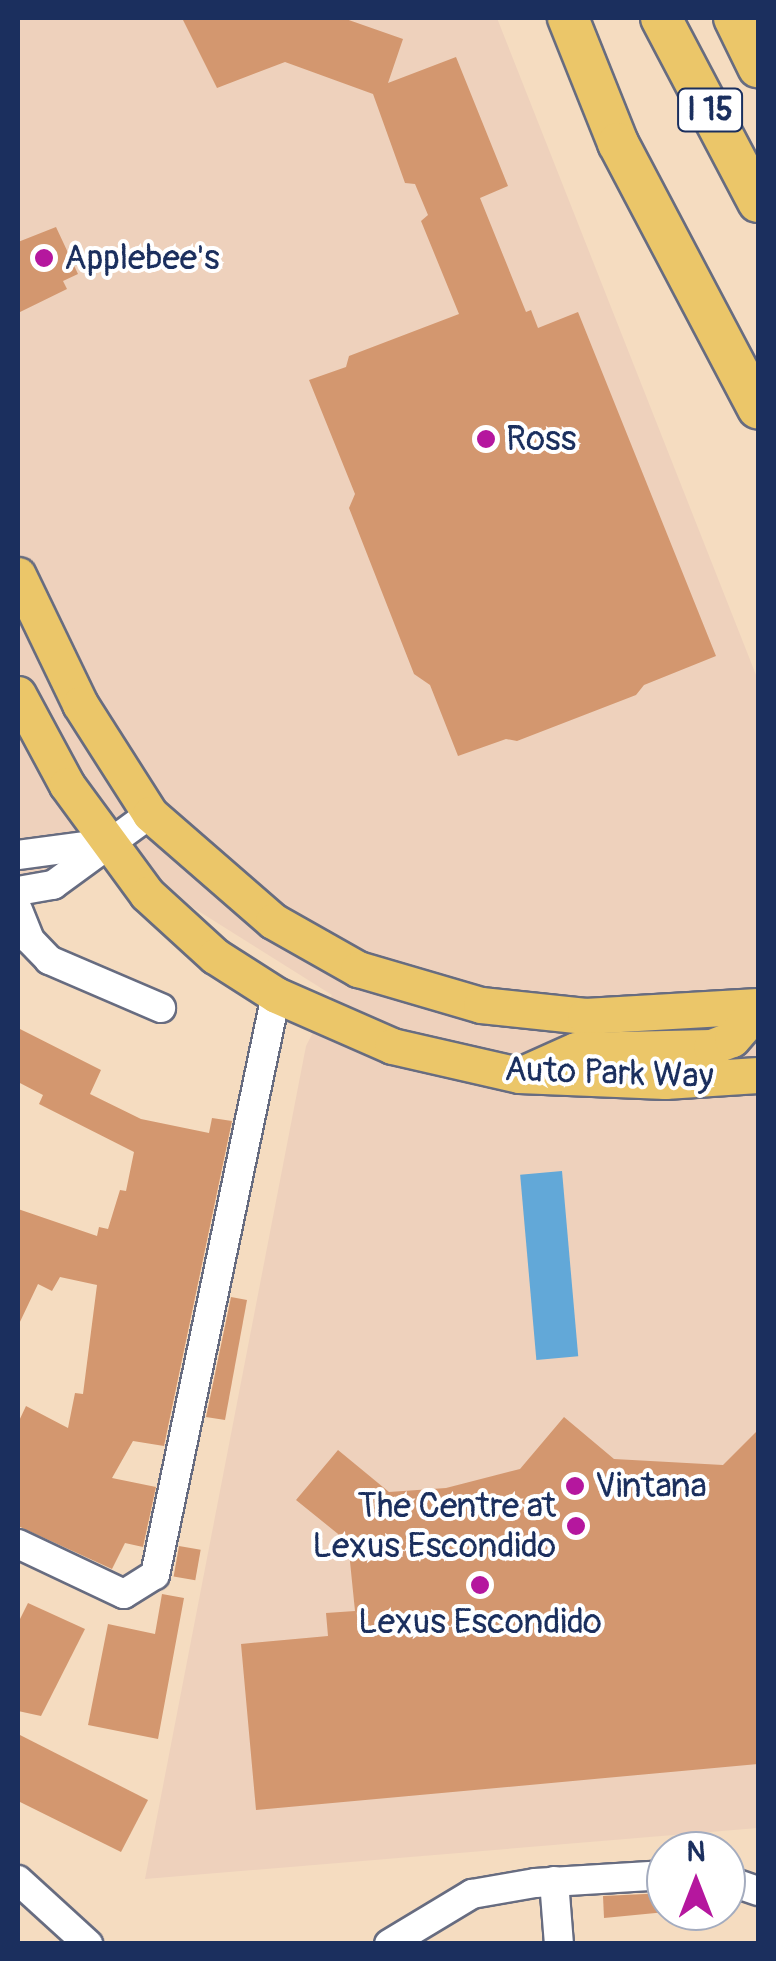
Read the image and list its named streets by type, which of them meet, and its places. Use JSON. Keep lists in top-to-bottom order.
{
  "streets": {
    "highway": ["I 15"],
    "main road": ["Auto Park Way"]
  },
  "places": [
    "Applebee's",
    "Ross",
    "Vintana",
    "The Centre at Lexus Escondido",
    "Lexus Escondido"
  ],
  "north": "top"
}
